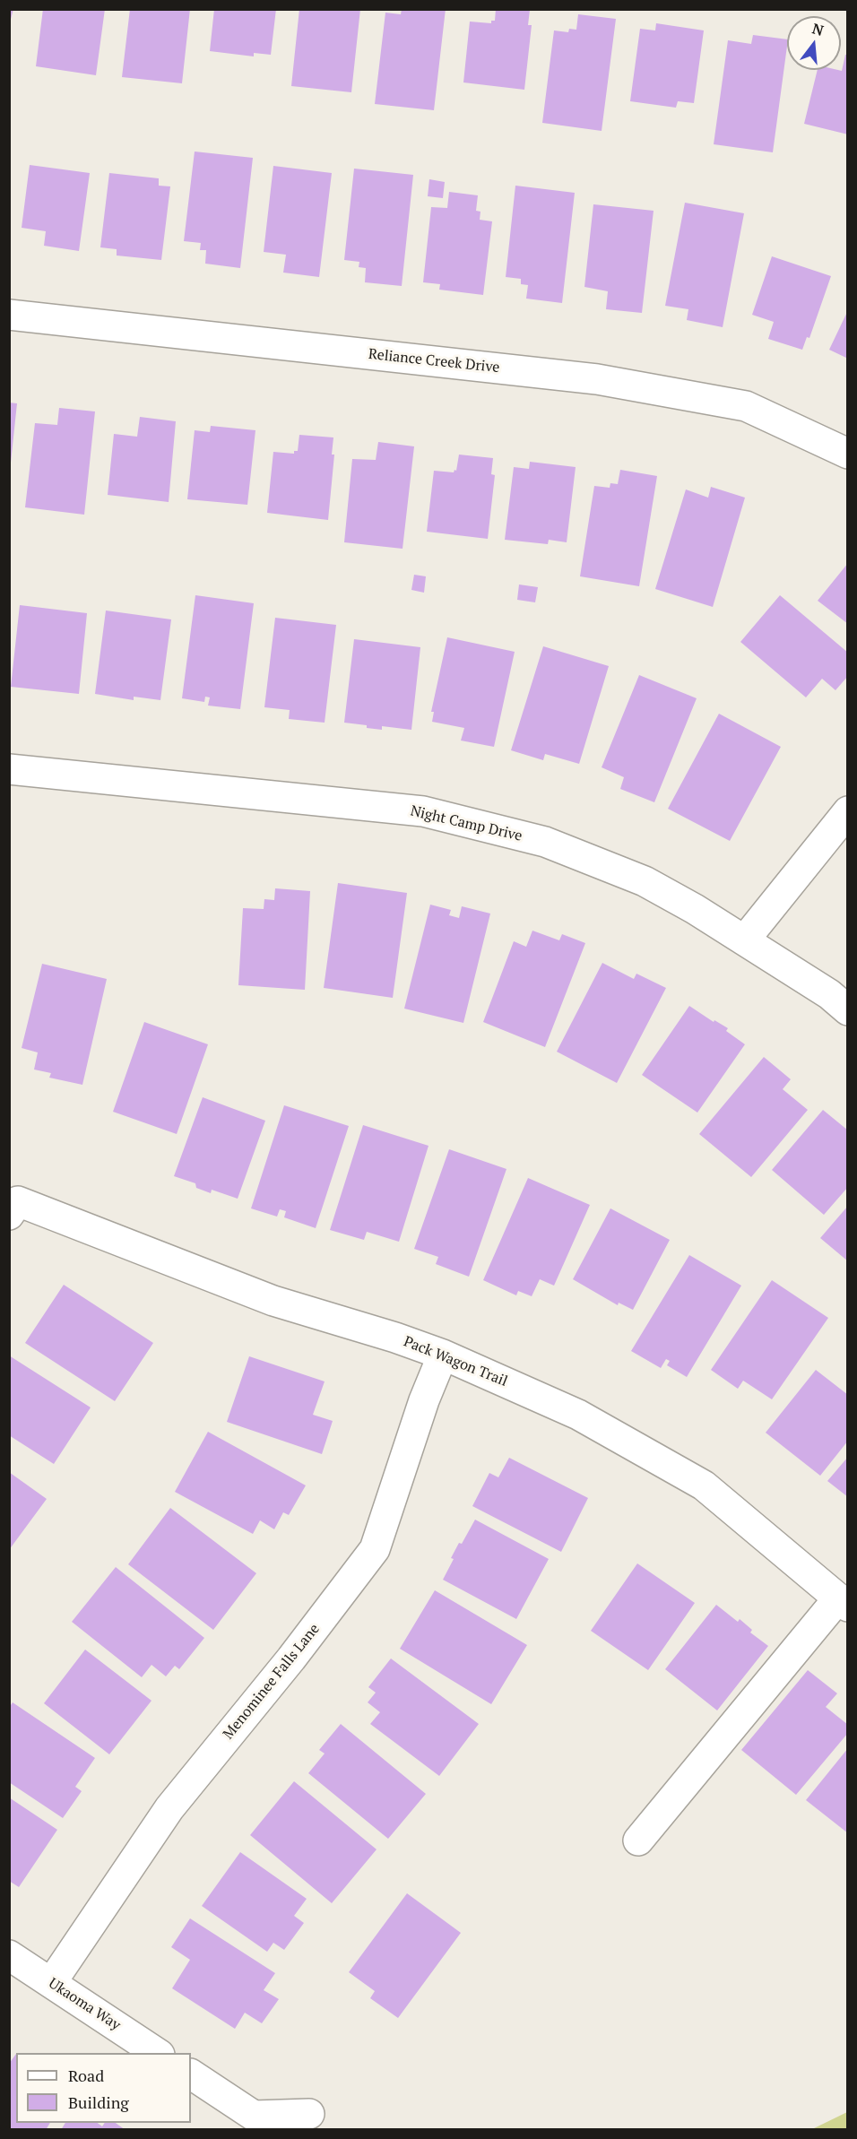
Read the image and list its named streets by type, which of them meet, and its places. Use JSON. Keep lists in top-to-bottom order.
{
  "streets": {
    "street": [
      "Reliance Creek Drive",
      "Night Camp Drive",
      "Pack Wagon Trail",
      "Menominee Falls Lane",
      "Ukaoma Way"
    ]
  },
  "crossings": [
    ["Pack Wagon Trail", "Menominee Falls Lane"],
    ["Menominee Falls Lane", "Ukaoma Way"]
  ],
  "legend": ["Road", "Building"],
  "north": "top"
}
